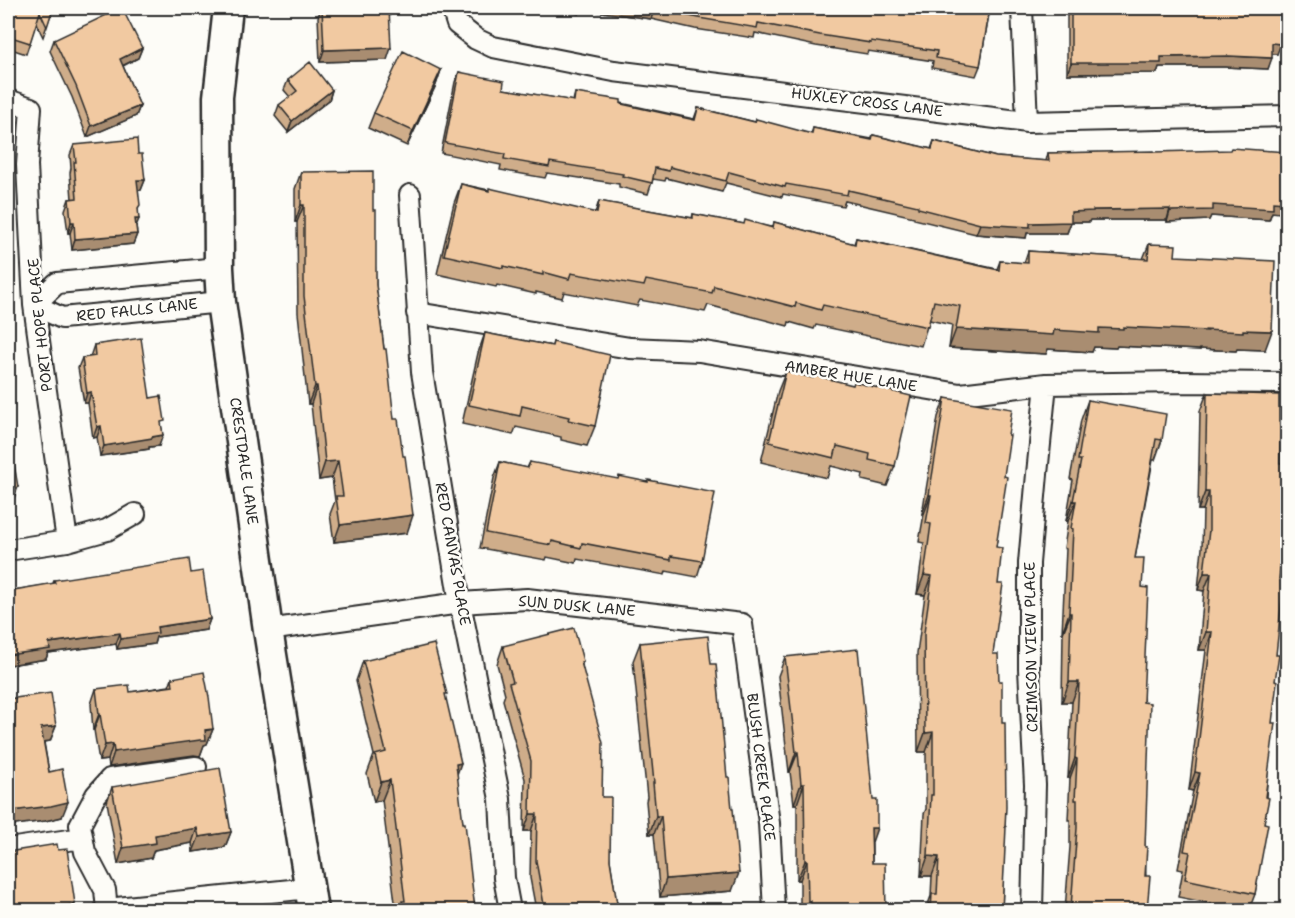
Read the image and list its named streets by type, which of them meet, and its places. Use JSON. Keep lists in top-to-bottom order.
{
  "streets": {
    "street": [
      "HUXLEY CROSS LANE",
      "RED FALLS LANE",
      "PORT HOPE PLACE",
      "AMBER HUE LANE",
      "CRESTDALE LANE",
      "RED CANVAS PLACE",
      "SUN DUSK LANE",
      "CRIMSON VIEW PLACE",
      "BLUSH CREEK PLACE"
    ]
  },
  "crossings": [
    ["RED FALLS LANE", "PORT HOPE PLACE"],
    ["RED FALLS LANE", "CRESTDALE LANE"],
    ["AMBER HUE LANE", "RED CANVAS PLACE"],
    ["AMBER HUE LANE", "CRIMSON VIEW PLACE"],
    ["CRESTDALE LANE", "SUN DUSK LANE"],
    ["RED CANVAS PLACE", "SUN DUSK LANE"],
    ["SUN DUSK LANE", "BLUSH CREEK PLACE"]
  ]
}
